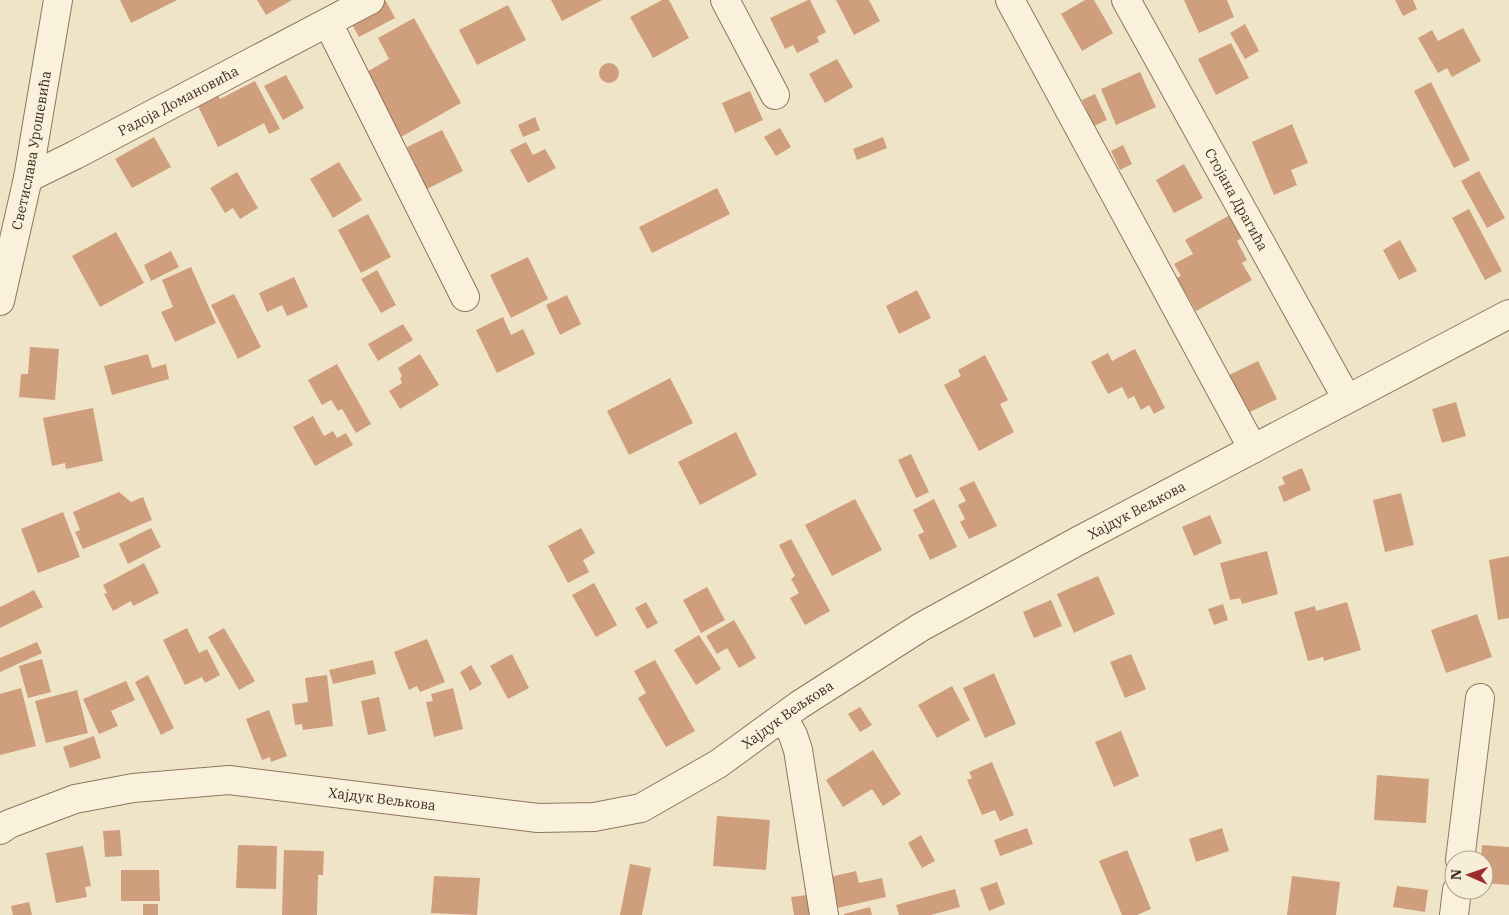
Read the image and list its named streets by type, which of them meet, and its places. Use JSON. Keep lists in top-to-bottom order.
{
  "streets": {
    "street": [
      "Радоја Домановића",
      "Светислава Урошевића",
      "Стојана Драгића",
      "Хајдук Вељкова"
    ]
  },
  "crossings": [
    ["Радоја Домановића", "Светислава Урошевића"],
    ["Стојана Драгића", "Хајдук Вељкова"]
  ],
  "north": "left"
}
